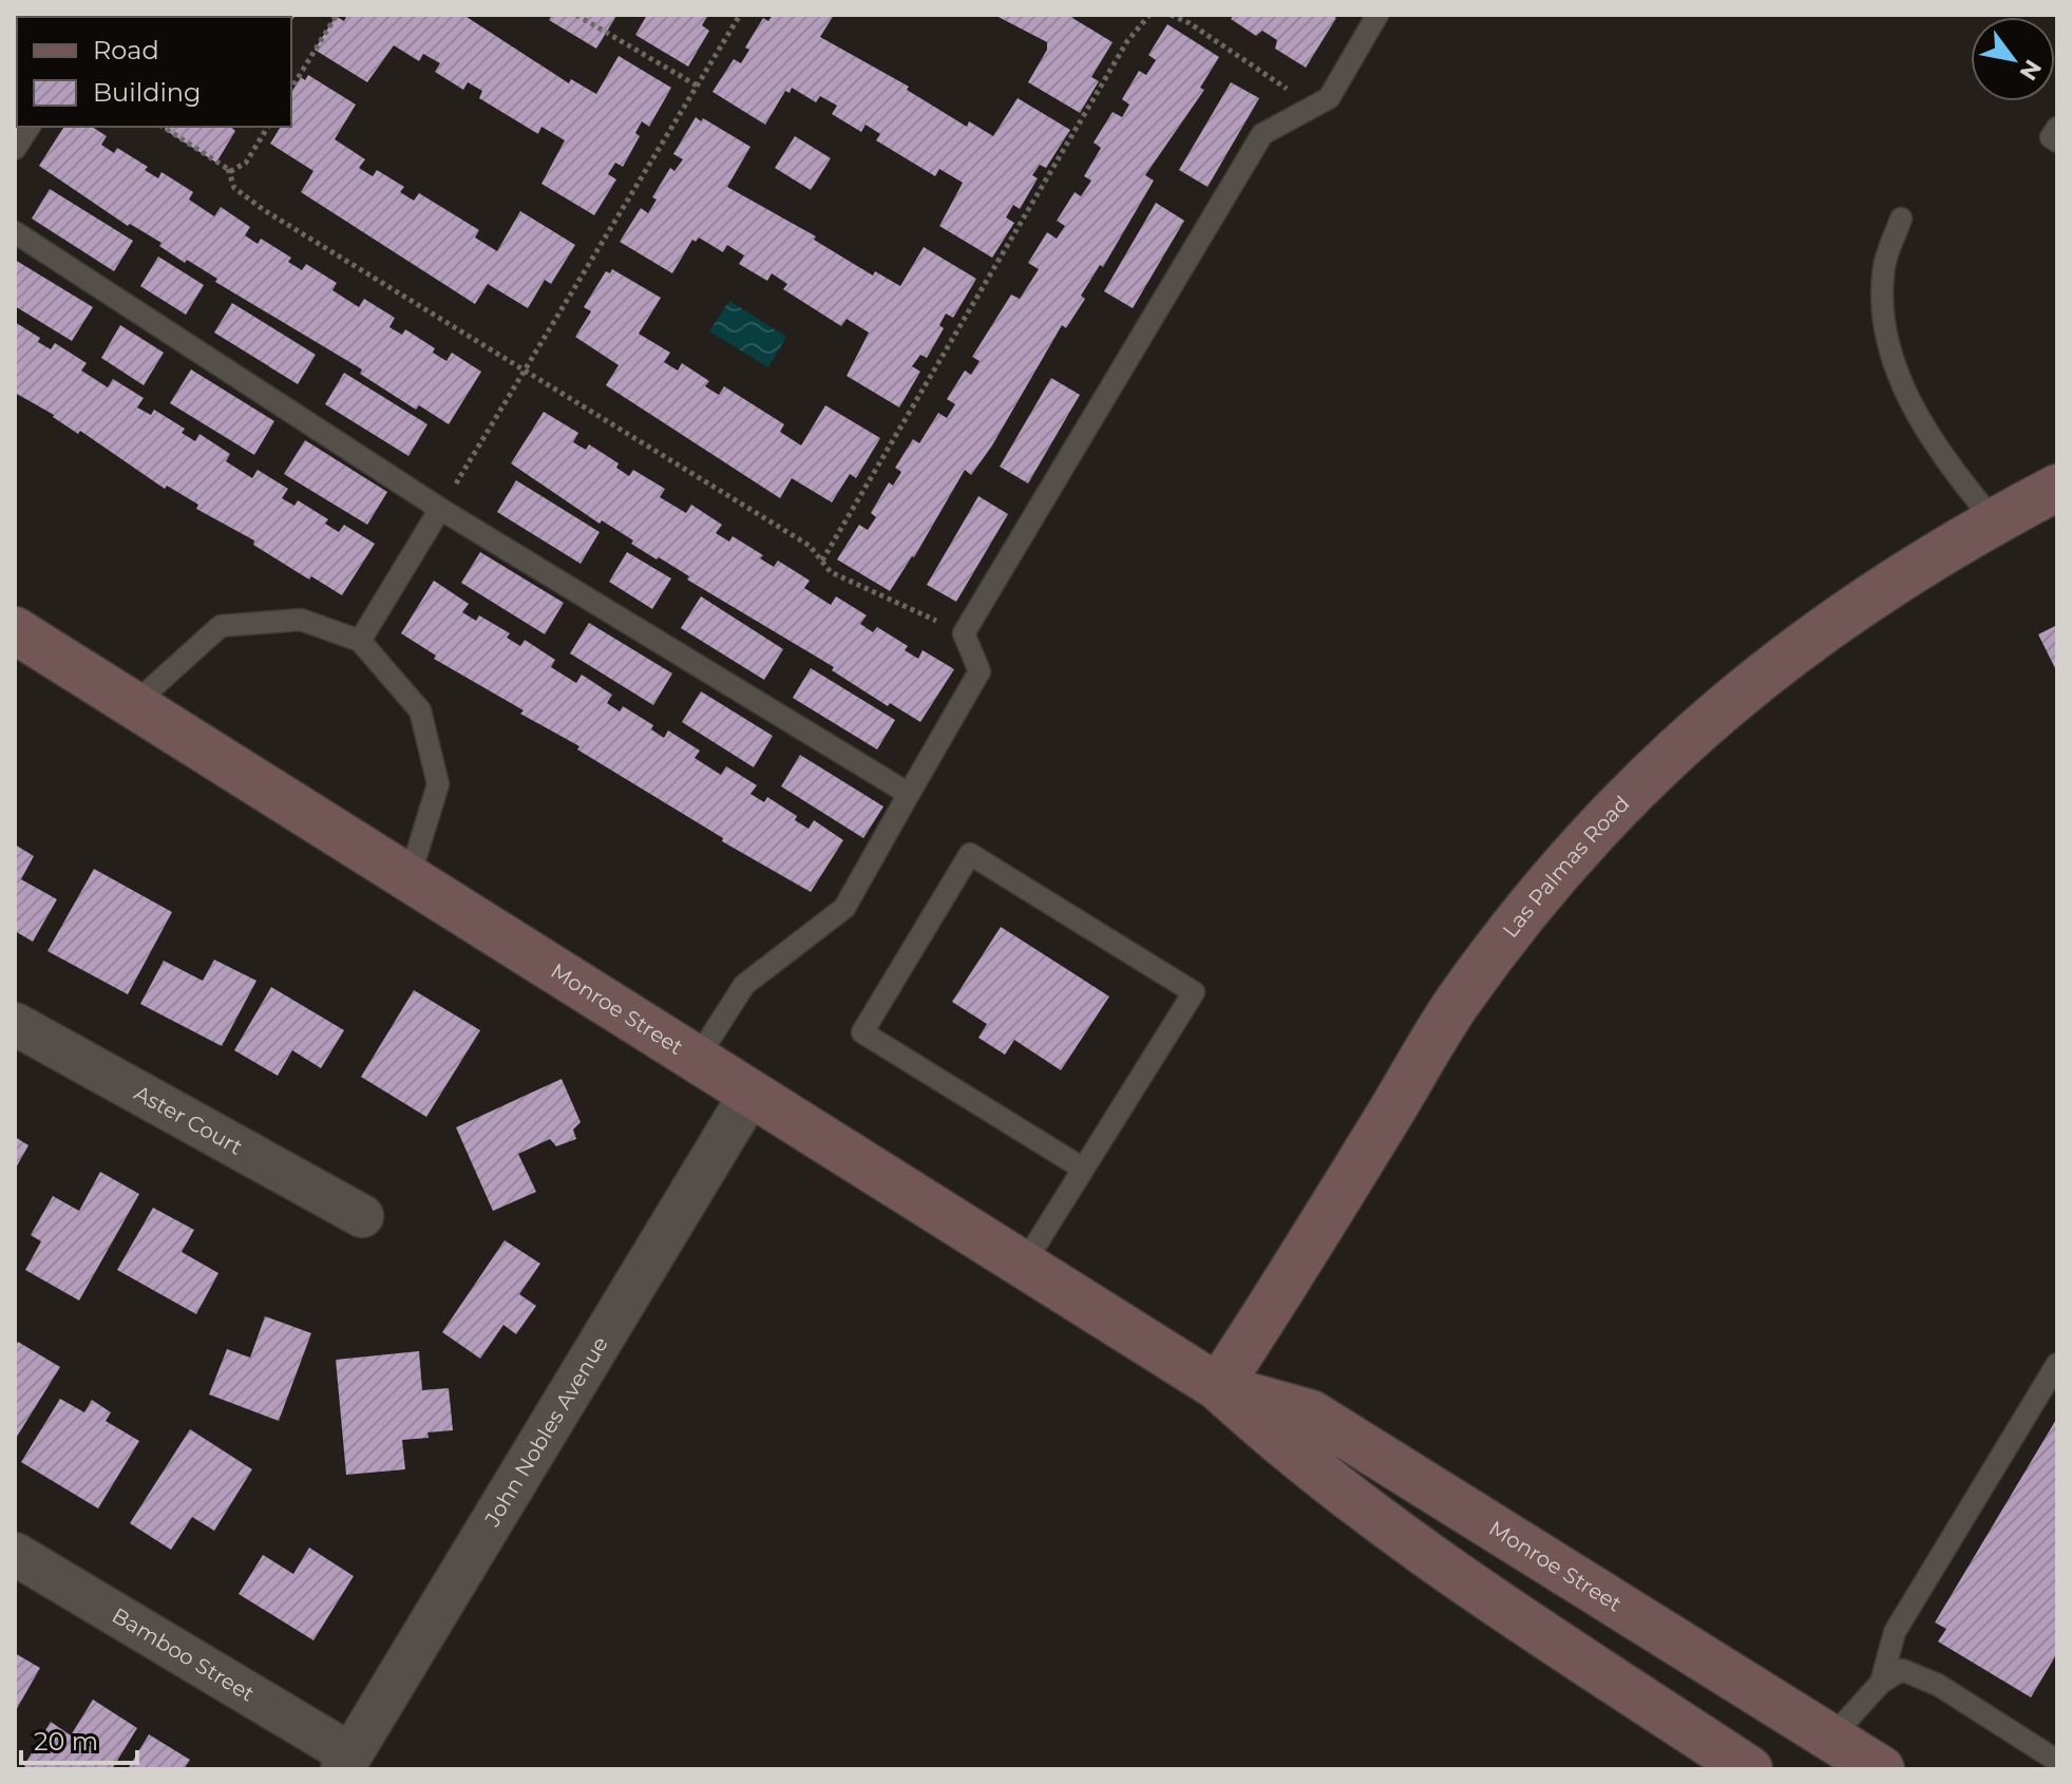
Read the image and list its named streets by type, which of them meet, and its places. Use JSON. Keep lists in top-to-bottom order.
{
  "streets": {
    "main road": ["Las Palmas Road", "Monroe Street"],
    "street": ["Aster Court", "John Nobles Avenue", "Bamboo Street"]
  },
  "crossings": [
    ["Las Palmas Road", "Monroe Street"],
    ["Monroe Street", "John Nobles Avenue"],
    ["John Nobles Avenue", "Bamboo Street"]
  ],
  "legend": ["Road", "Building"],
  "scale_bar": "20 m",
  "north": "bottom right"
}
